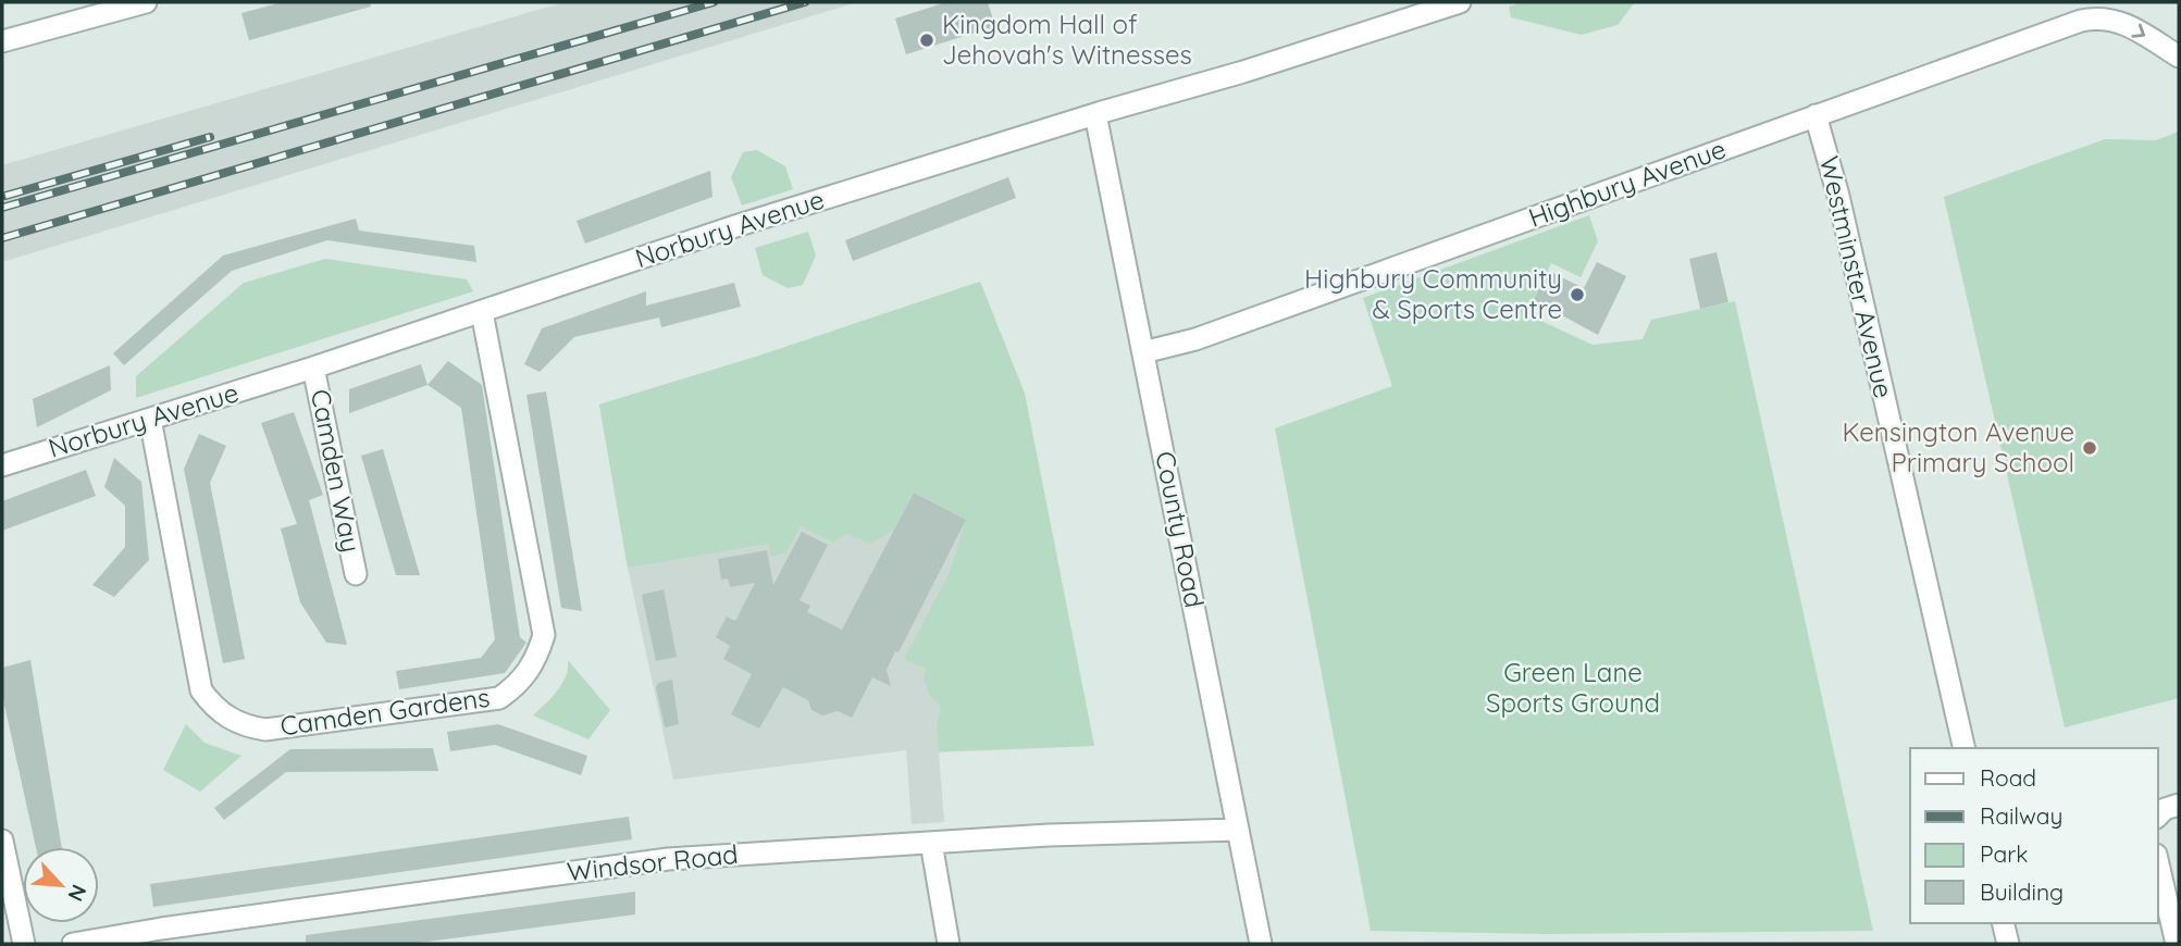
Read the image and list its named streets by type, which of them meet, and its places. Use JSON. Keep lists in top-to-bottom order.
{
  "streets": {
    "street": [
      "Highbury Avenue",
      "Norbury Avenue",
      "Westminster Avenue",
      "Camden Way",
      "County Road",
      "Camden Gardens",
      "Windsor Road"
    ]
  },
  "crossings": [
    ["Highbury Avenue", "Westminster Avenue"],
    ["Highbury Avenue", "County Road"],
    ["Norbury Avenue", "Camden Way"],
    ["Norbury Avenue", "County Road"],
    ["Norbury Avenue", "Camden Gardens"],
    ["County Road", "Windsor Road"]
  ],
  "parks": ["Green Lane Sports Ground"],
  "places": ["Kingdom Hall of Jehovah's Witnesses", "Highbury Community & Sports Centre", "Kensington Avenue Primary School"],
  "legend": [
    "Road",
    "Railway",
    "Park",
    "Building"
  ],
  "north": "bottom right"
}
